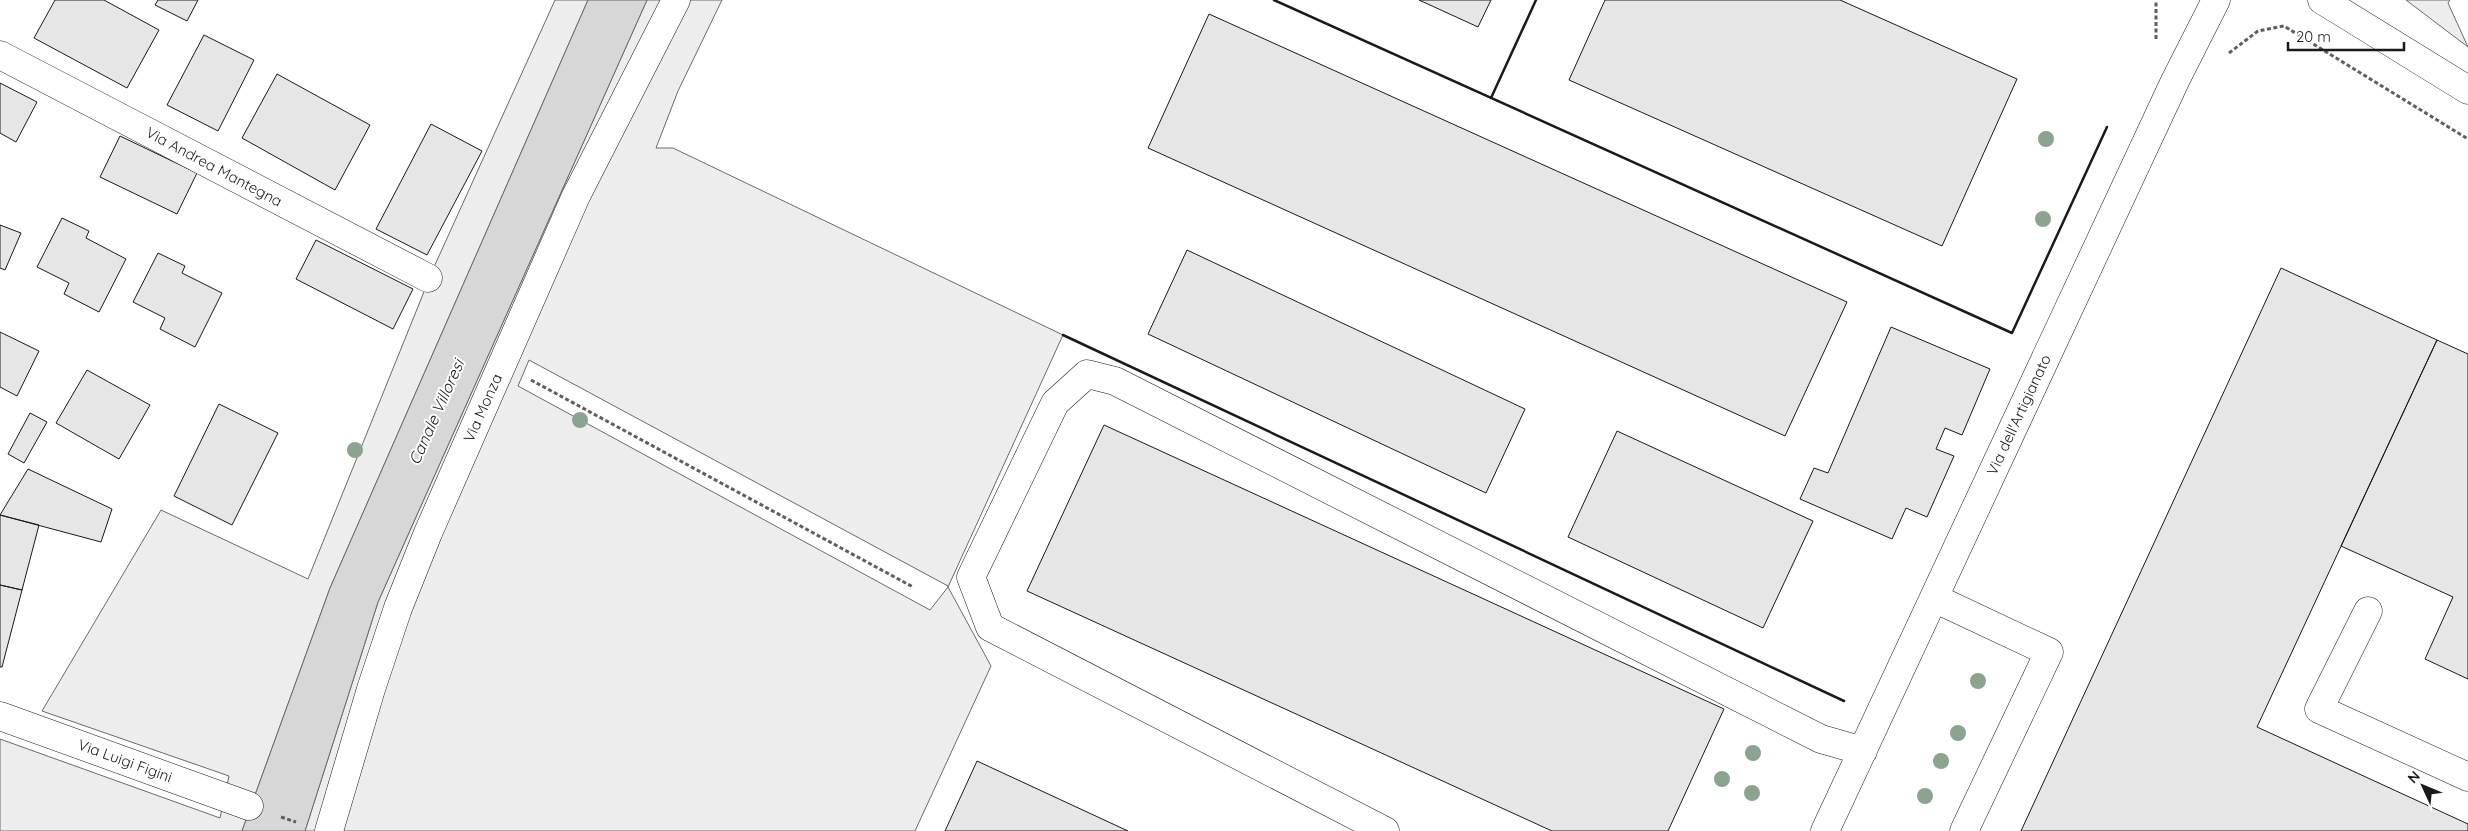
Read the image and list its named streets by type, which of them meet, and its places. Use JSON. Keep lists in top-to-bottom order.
{
  "streets": {
    "street": [
      "Via Andrea Mantegna",
      "Via Monza",
      "Via dell'Artigianato",
      "Via Luigi Figini"
    ]
  },
  "water": ["Canale Villoresi"],
  "scale_bar": "20 m",
  "north": "top left"
}
